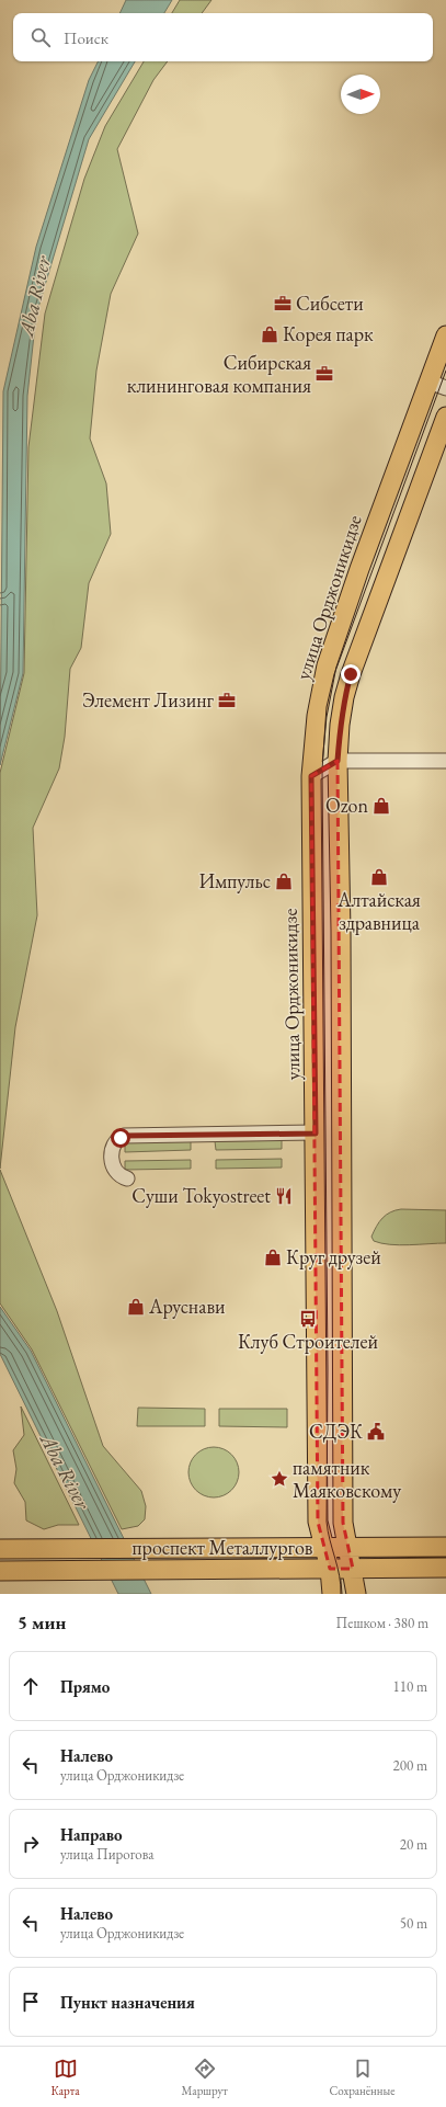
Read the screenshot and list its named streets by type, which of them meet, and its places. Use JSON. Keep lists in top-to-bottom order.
{
  "streets": {
    "main road": ["улица Орджоникидзе", "проспект Металлургов"]
  },
  "crossings": [
    ["улица Орджоникидзе", "проспект Металлургов"]
  ],
  "water": ["Aba River"],
  "places": {
    "office": ["Сибсети", "Сибирская клининговая компания", "Элемент Лизинг"],
    "shop": [
      "Корея парк",
      "Ozon",
      "Алтайская здравница",
      "Импульс",
      "Круг друзей",
      "Аруснави"
    ],
    "restaurant": ["Суши Tokyostreet"],
    "bus stop": ["Клуб Строителей"],
    "public building": ["СДЭК"],
    "place": ["памятник Маяковскому"]
  },
  "north": "right",
  "page": {
    "search": "Поиск",
    "heading": ["5 мин", "Пешком · 380 m"],
    "list": [
      ["Прямо", "110 m"],
      ["Налево", "улица Орджоникидзе", "200 m"],
      ["Направо", "улица Пирогова", "20 m"],
      ["Налево", "улица Орджоникидзе", "50 m"],
      "Пункт назначения"
    ],
    "nav": ["Карта", "Маршрут", "Сохранённые"]
  }
}
